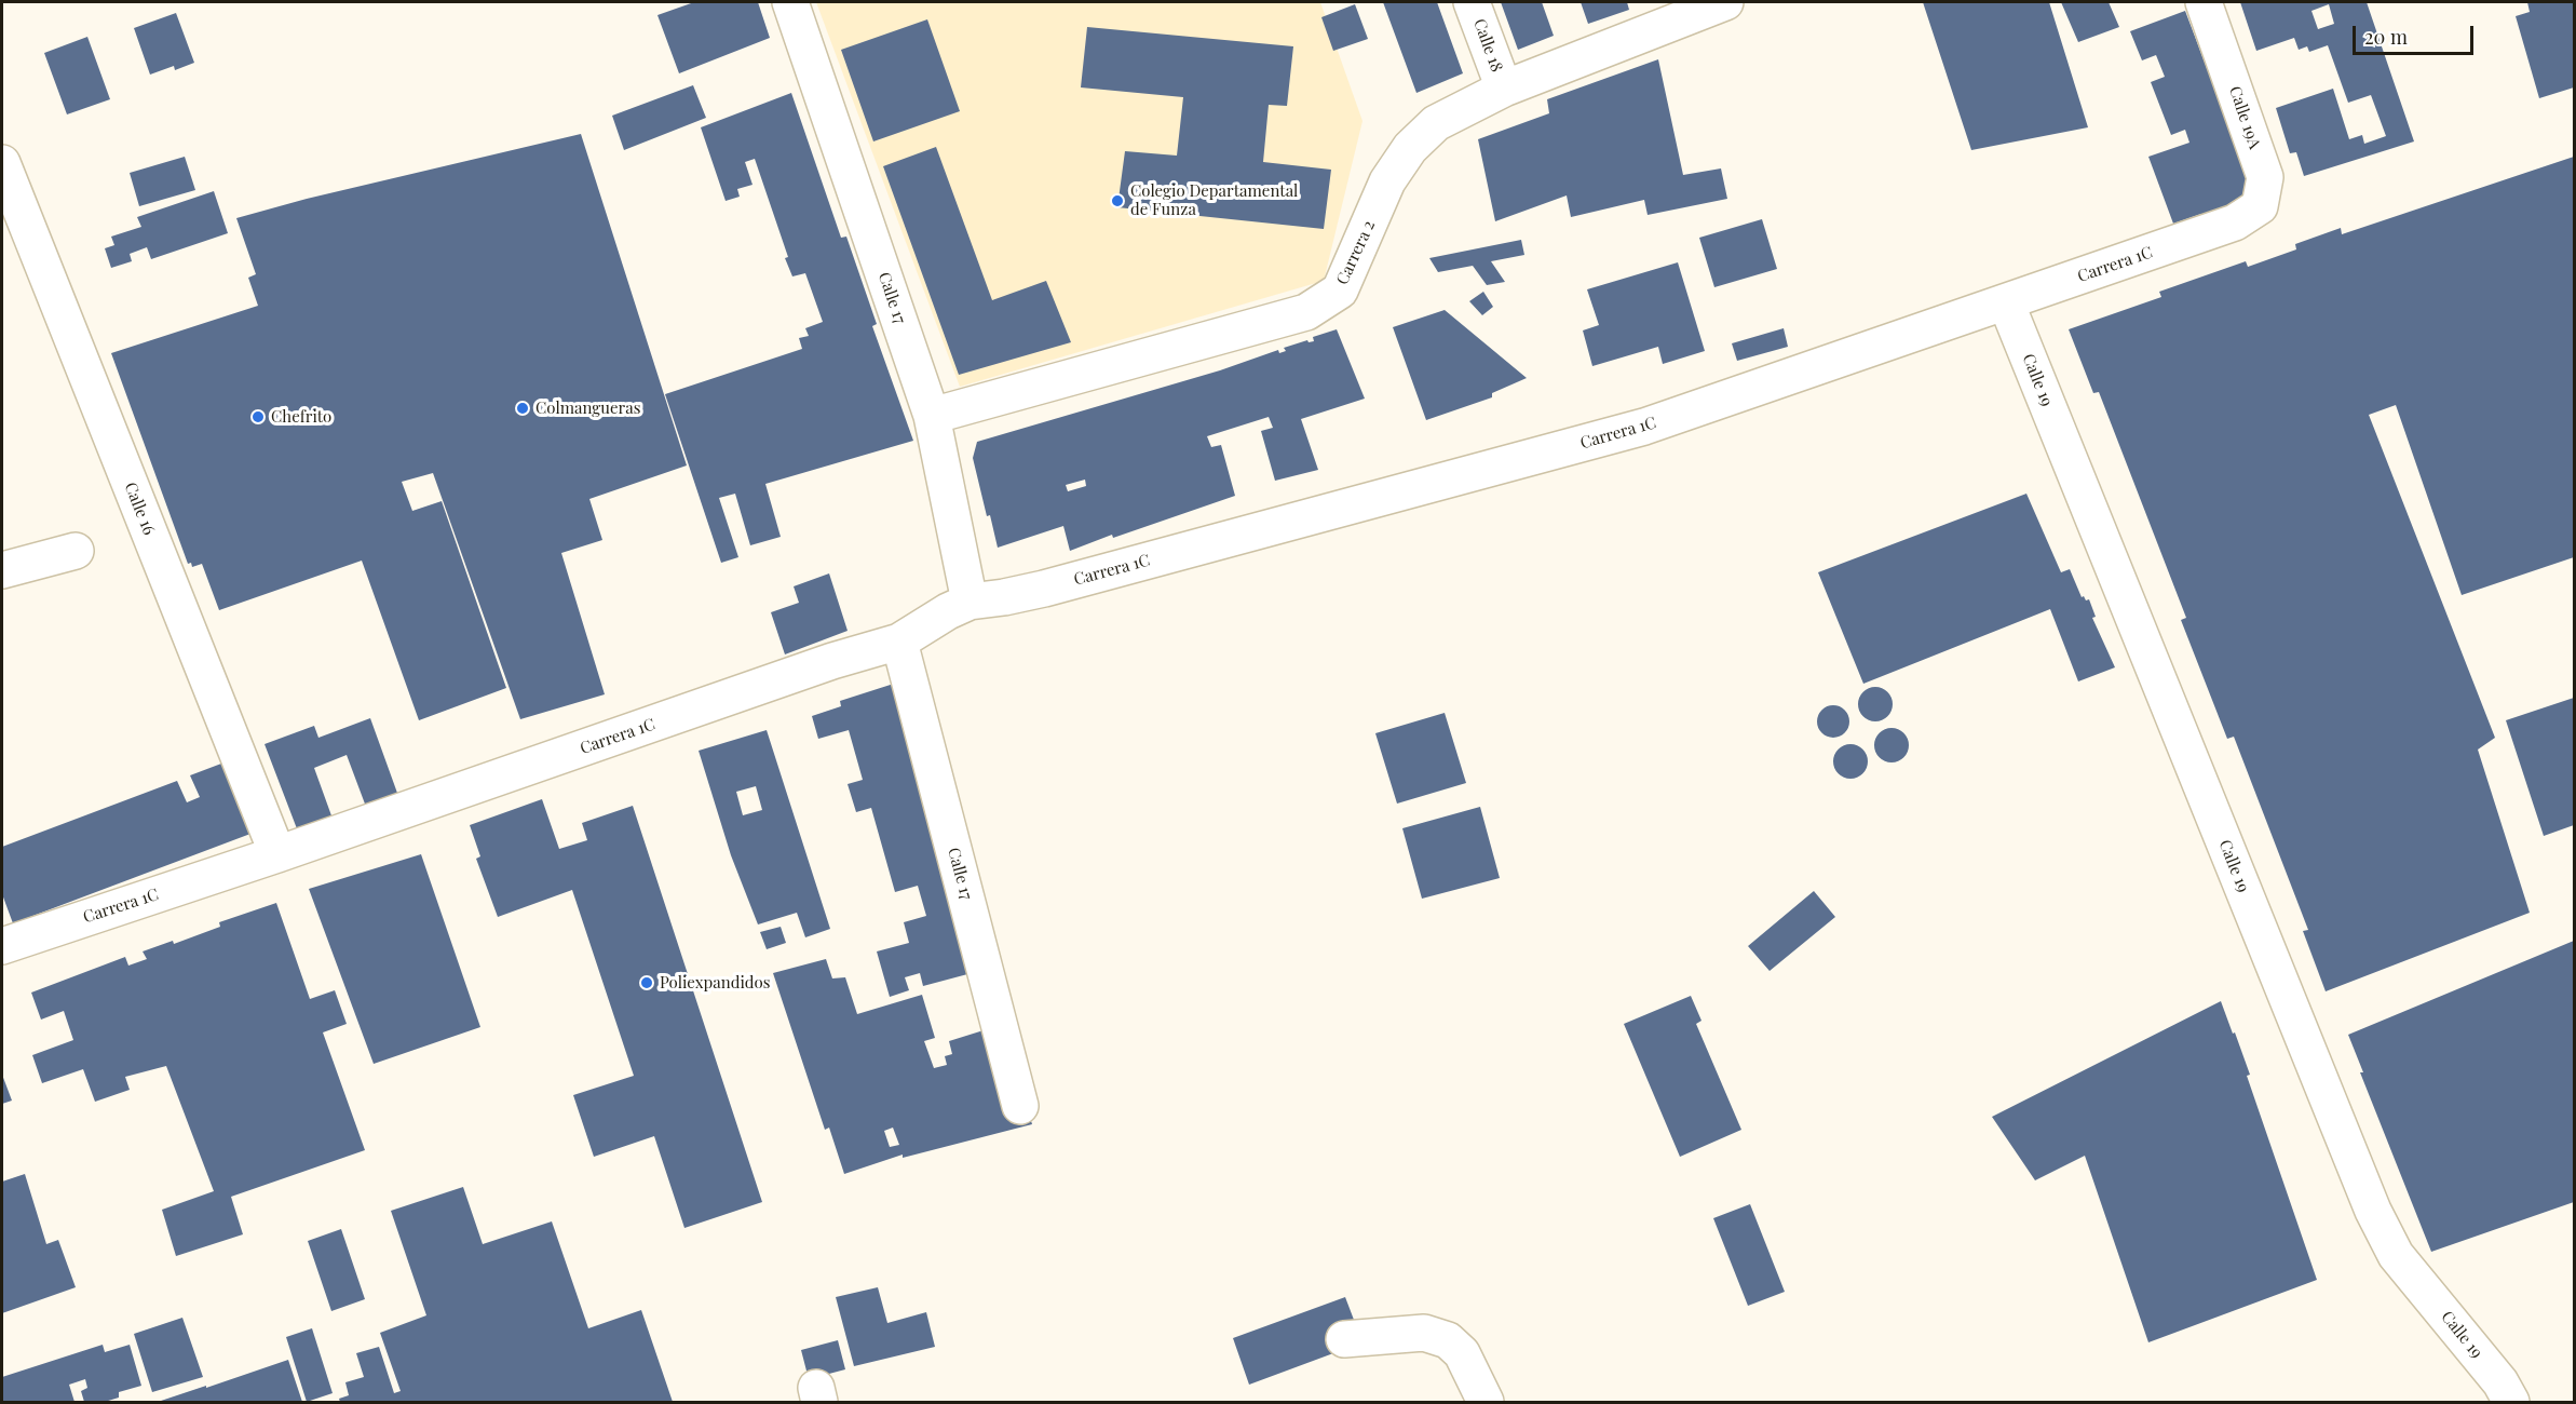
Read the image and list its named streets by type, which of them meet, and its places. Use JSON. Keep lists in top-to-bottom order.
{
  "streets": {
    "street": [
      "Calle 18",
      "Calle 19A",
      "Carrera 2",
      "Carrera 1C",
      "Calle 17",
      "Calle 19",
      "Calle 16"
    ]
  },
  "crossings": [
    ["Calle 18", "Carrera 2"],
    ["Calle 19A", "Carrera 1C"],
    ["Carrera 2", "Calle 17"],
    ["Carrera 1C", "Calle 17"],
    ["Carrera 1C", "Calle 19"],
    ["Carrera 1C", "Calle 16"]
  ],
  "places": [
    "Colegio Departamental de Funza",
    "Colmangueras",
    "Chefrito",
    "Poliexpandidos"
  ],
  "scale_bar": "20 m"
}
